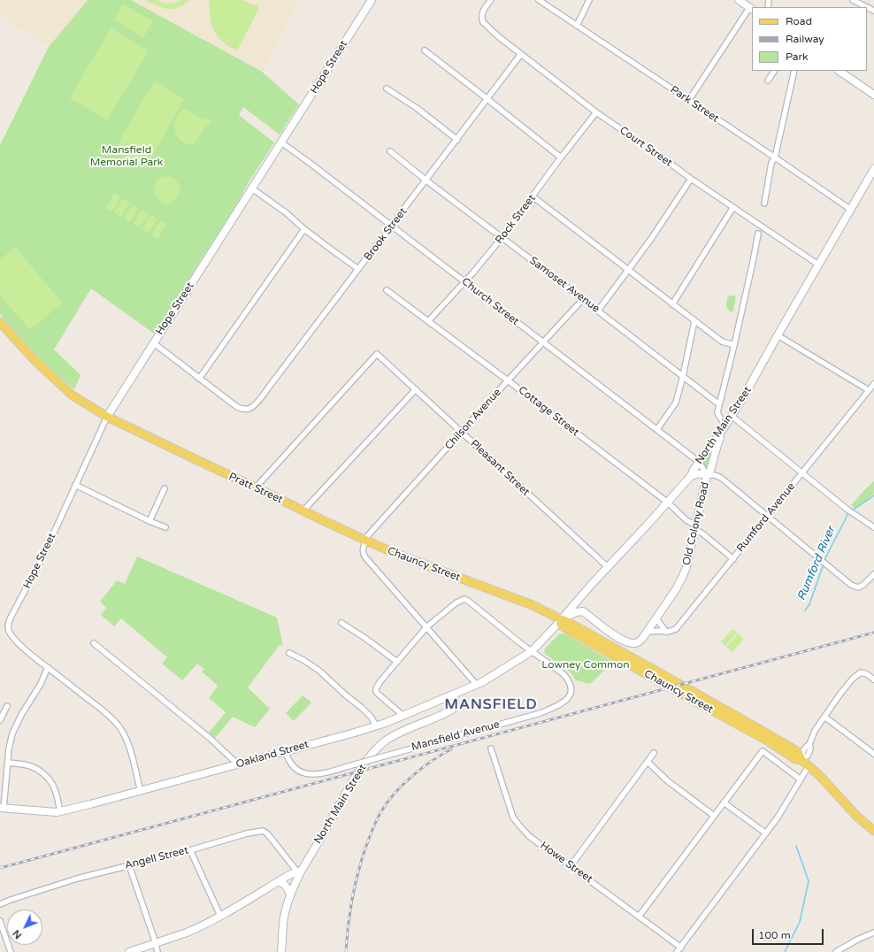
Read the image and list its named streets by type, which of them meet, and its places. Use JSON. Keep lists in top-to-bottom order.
{
  "streets": {
    "main road": [
      "Hope Street",
      "North Main Street",
      "Pratt Street",
      "Old Colony Road",
      "Chauncy Street",
      "Oakland Street"
    ],
    "street": [
      "Park Street",
      "Court Street",
      "Rock Street",
      "Brook Street",
      "Samoset Avenue",
      "Church Street",
      "Cottage Street",
      "Chilson Avenue",
      "Pleasant Street",
      "Rumford Avenue",
      "Mansfield Avenue",
      "Angell Street",
      "Howe Street"
    ]
  },
  "crossings": [
    ["Hope Street", "Church Street"],
    ["Hope Street", "Pratt Street"],
    ["Park Street", "North Main Street"],
    ["Court Street", "Rock Street"],
    ["Court Street", "Brook Street"],
    ["Court Street", "North Main Street"],
    ["Rock Street", "Samoset Avenue"],
    ["Rock Street", "Church Street"],
    ["Rock Street", "Cottage Street"],
    ["Brook Street", "Samoset Avenue"],
    ["Brook Street", "Church Street"],
    ["Samoset Avenue", "Chilson Avenue"],
    ["Church Street", "Chilson Avenue"],
    ["Church Street", "North Main Street"],
    ["Cottage Street", "Chilson Avenue"],
    ["Cottage Street", "North Main Street"],
    ["Cottage Street", "Rumford Avenue"],
    ["Cottage Street", "Old Colony Road"],
    ["Chilson Avenue", "Pleasant Street"],
    ["Chilson Avenue", "Pratt Street"],
    ["Chilson Avenue", "Chauncy Street"],
    ["North Main Street", "Pleasant Street"],
    ["North Main Street", "Old Colony Road"],
    ["North Main Street", "Chauncy Street"],
    ["North Main Street", "Mansfield Avenue"],
    ["North Main Street", "Oakland Street"],
    ["North Main Street", "Angell Street"],
    ["Pleasant Street", "Pratt Street"],
    ["Pratt Street", "Chauncy Street"],
    ["Mansfield Avenue", "Oakland Street"]
  ],
  "districts": ["MANSFIELD"],
  "water": ["Rumford River"],
  "parks": ["Mansfield Memorial Park", "Lowney Common"],
  "legend": ["Road", "Railway", "Park"],
  "scale_bar": "100 m",
  "north": "bottom left"
}
